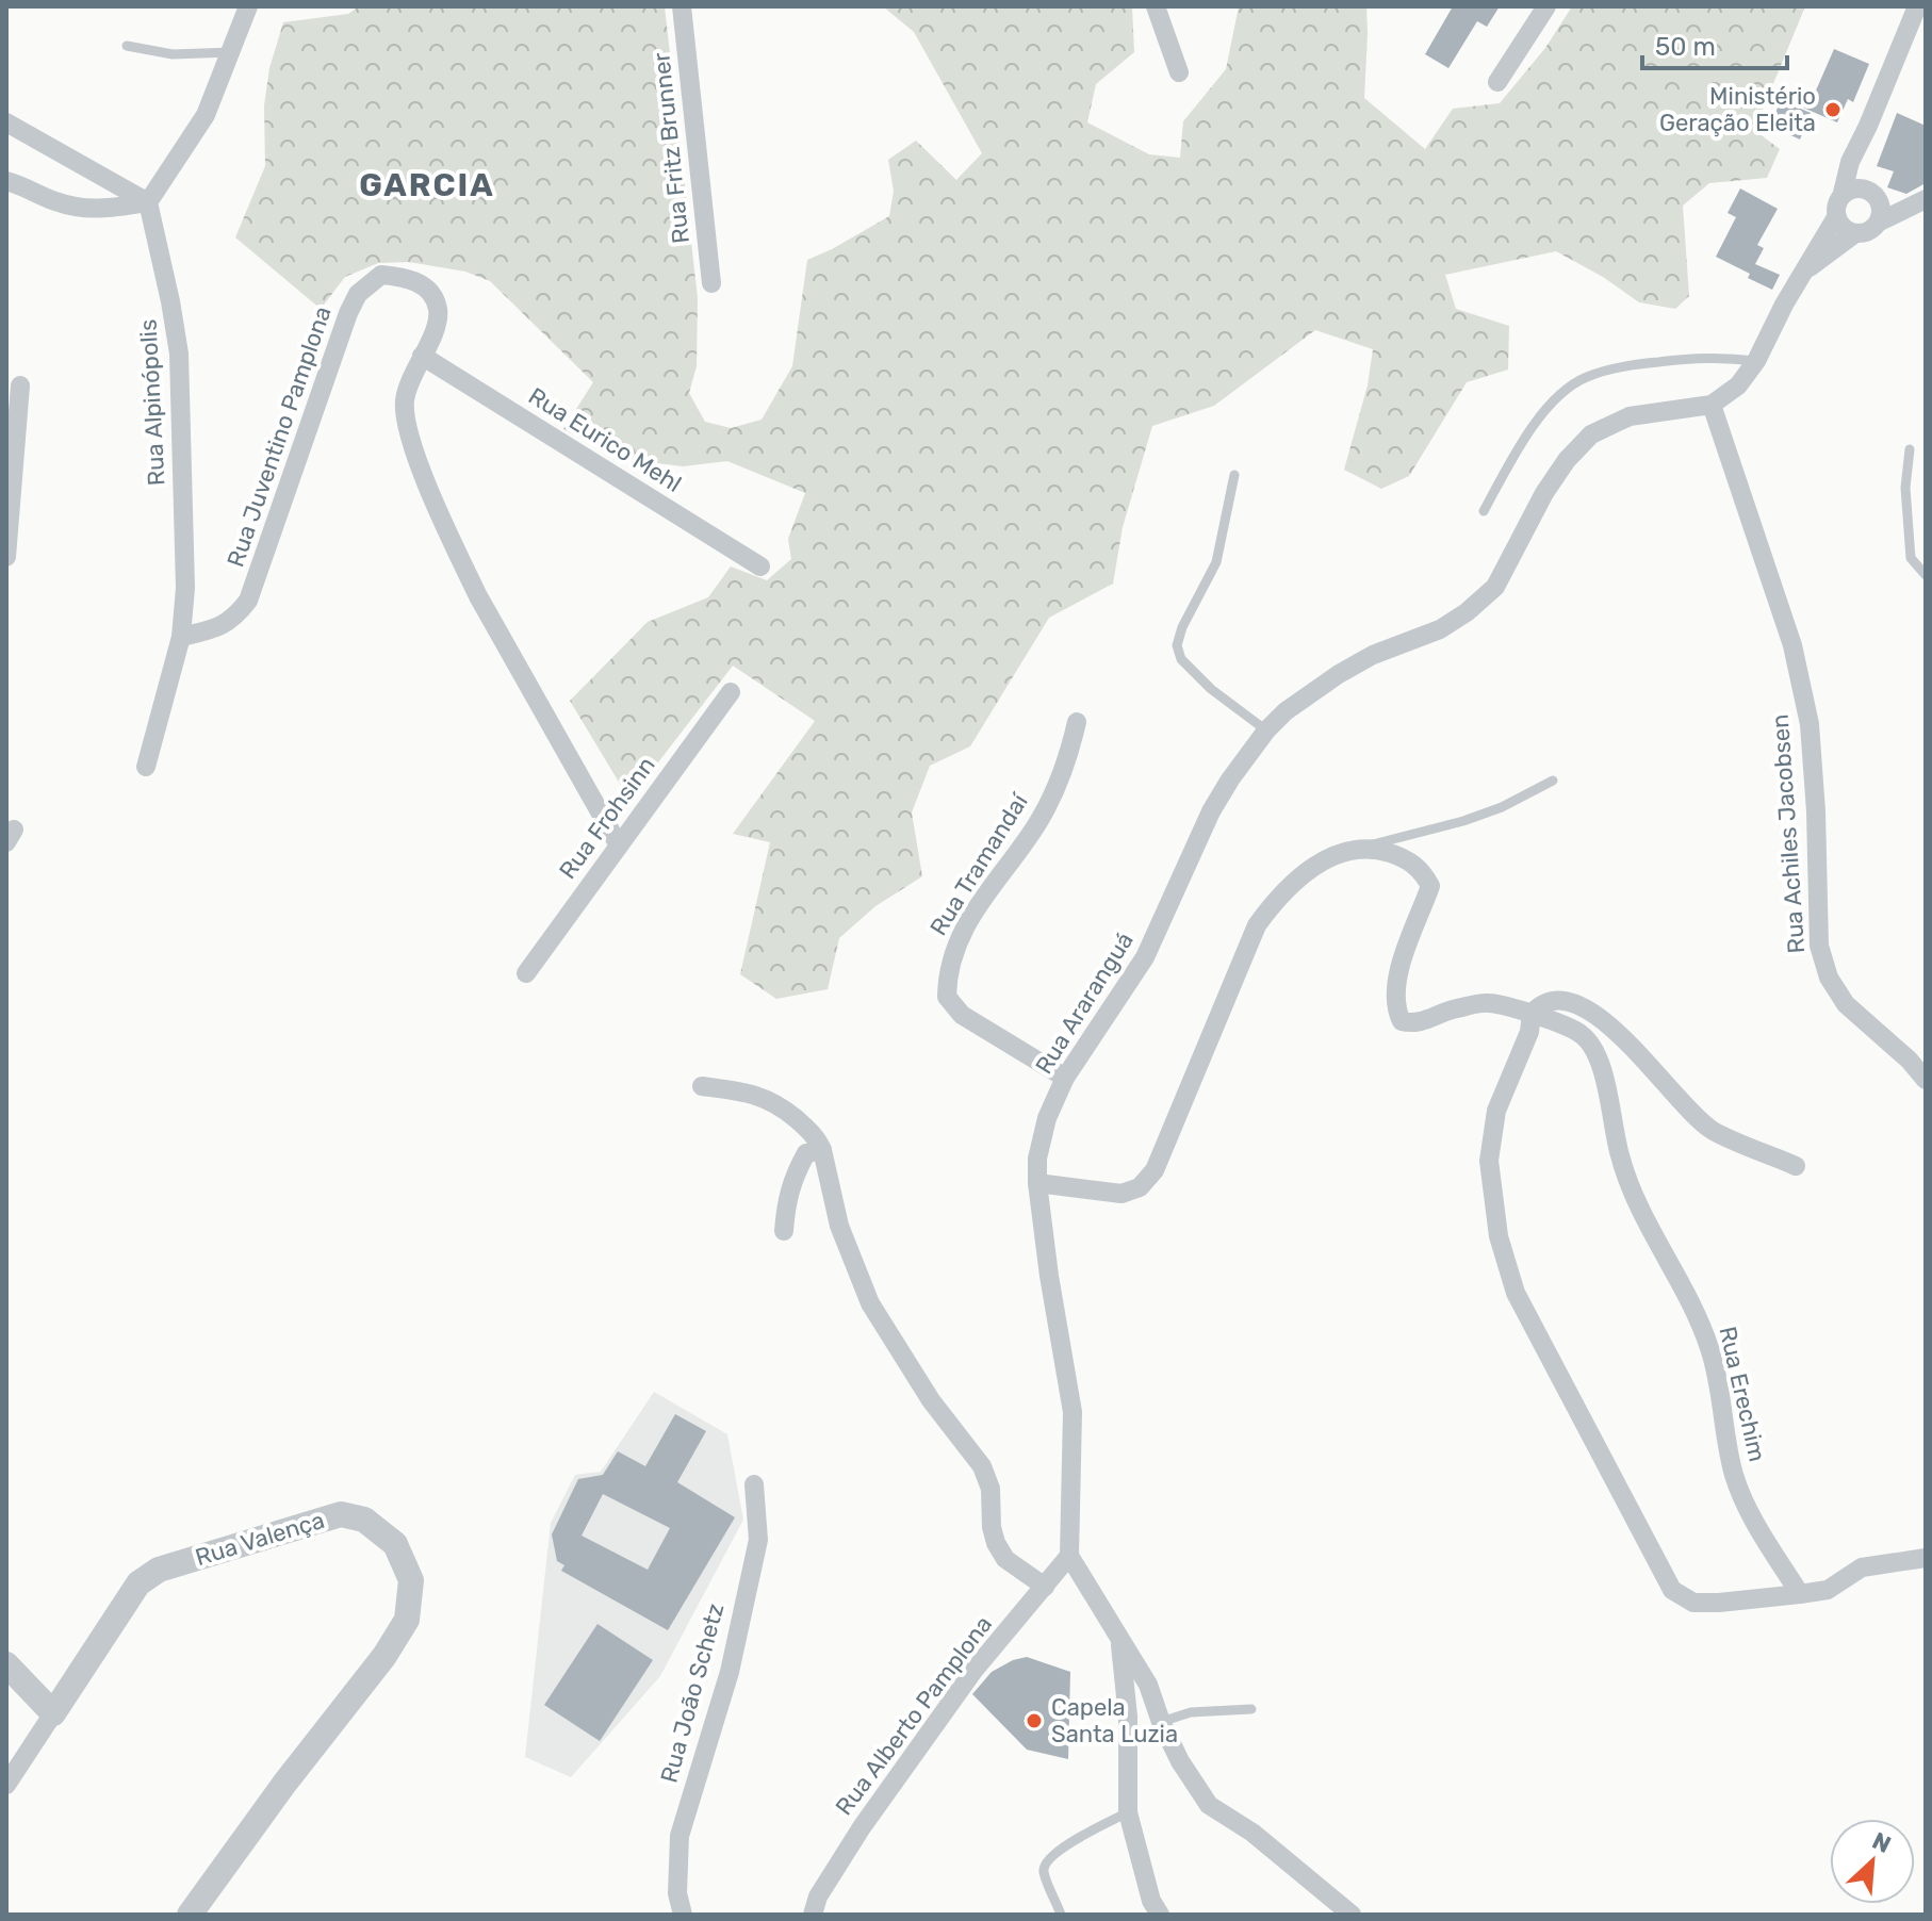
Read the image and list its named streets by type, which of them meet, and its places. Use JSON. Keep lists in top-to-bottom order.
{
  "streets": {
    "street": [
      "Rua Fritz Brunner",
      "Rua Alpinópolis",
      "Rua Juventino Pamplona",
      "Rua Eurico Mehl",
      "Rua Frohsinn",
      "Rua Achiles Jacobsen",
      "Rua Tramandaí",
      "Rua Araranguá",
      "Rua Erechim",
      "Rua Valença",
      "Rua João Schetz",
      "Rua Alberto Pamplona"
    ]
  },
  "crossings": [
    ["Rua Alpinópolis", "Rua Juventino Pamplona"],
    ["Rua Juventino Pamplona", "Rua Eurico Mehl"],
    ["Rua Juventino Pamplona", "Rua Frohsinn"],
    ["Rua Achiles Jacobsen", "Rua Araranguá"],
    ["Rua Tramandaí", "Rua Araranguá"],
    ["Rua Araranguá", "Rua Alberto Pamplona"]
  ],
  "districts": ["GARCIA"],
  "places": ["Ministério Geração Eleita", "Capela Santa Luzia"],
  "scale_bar": "50 m",
  "north": "top right"
}
